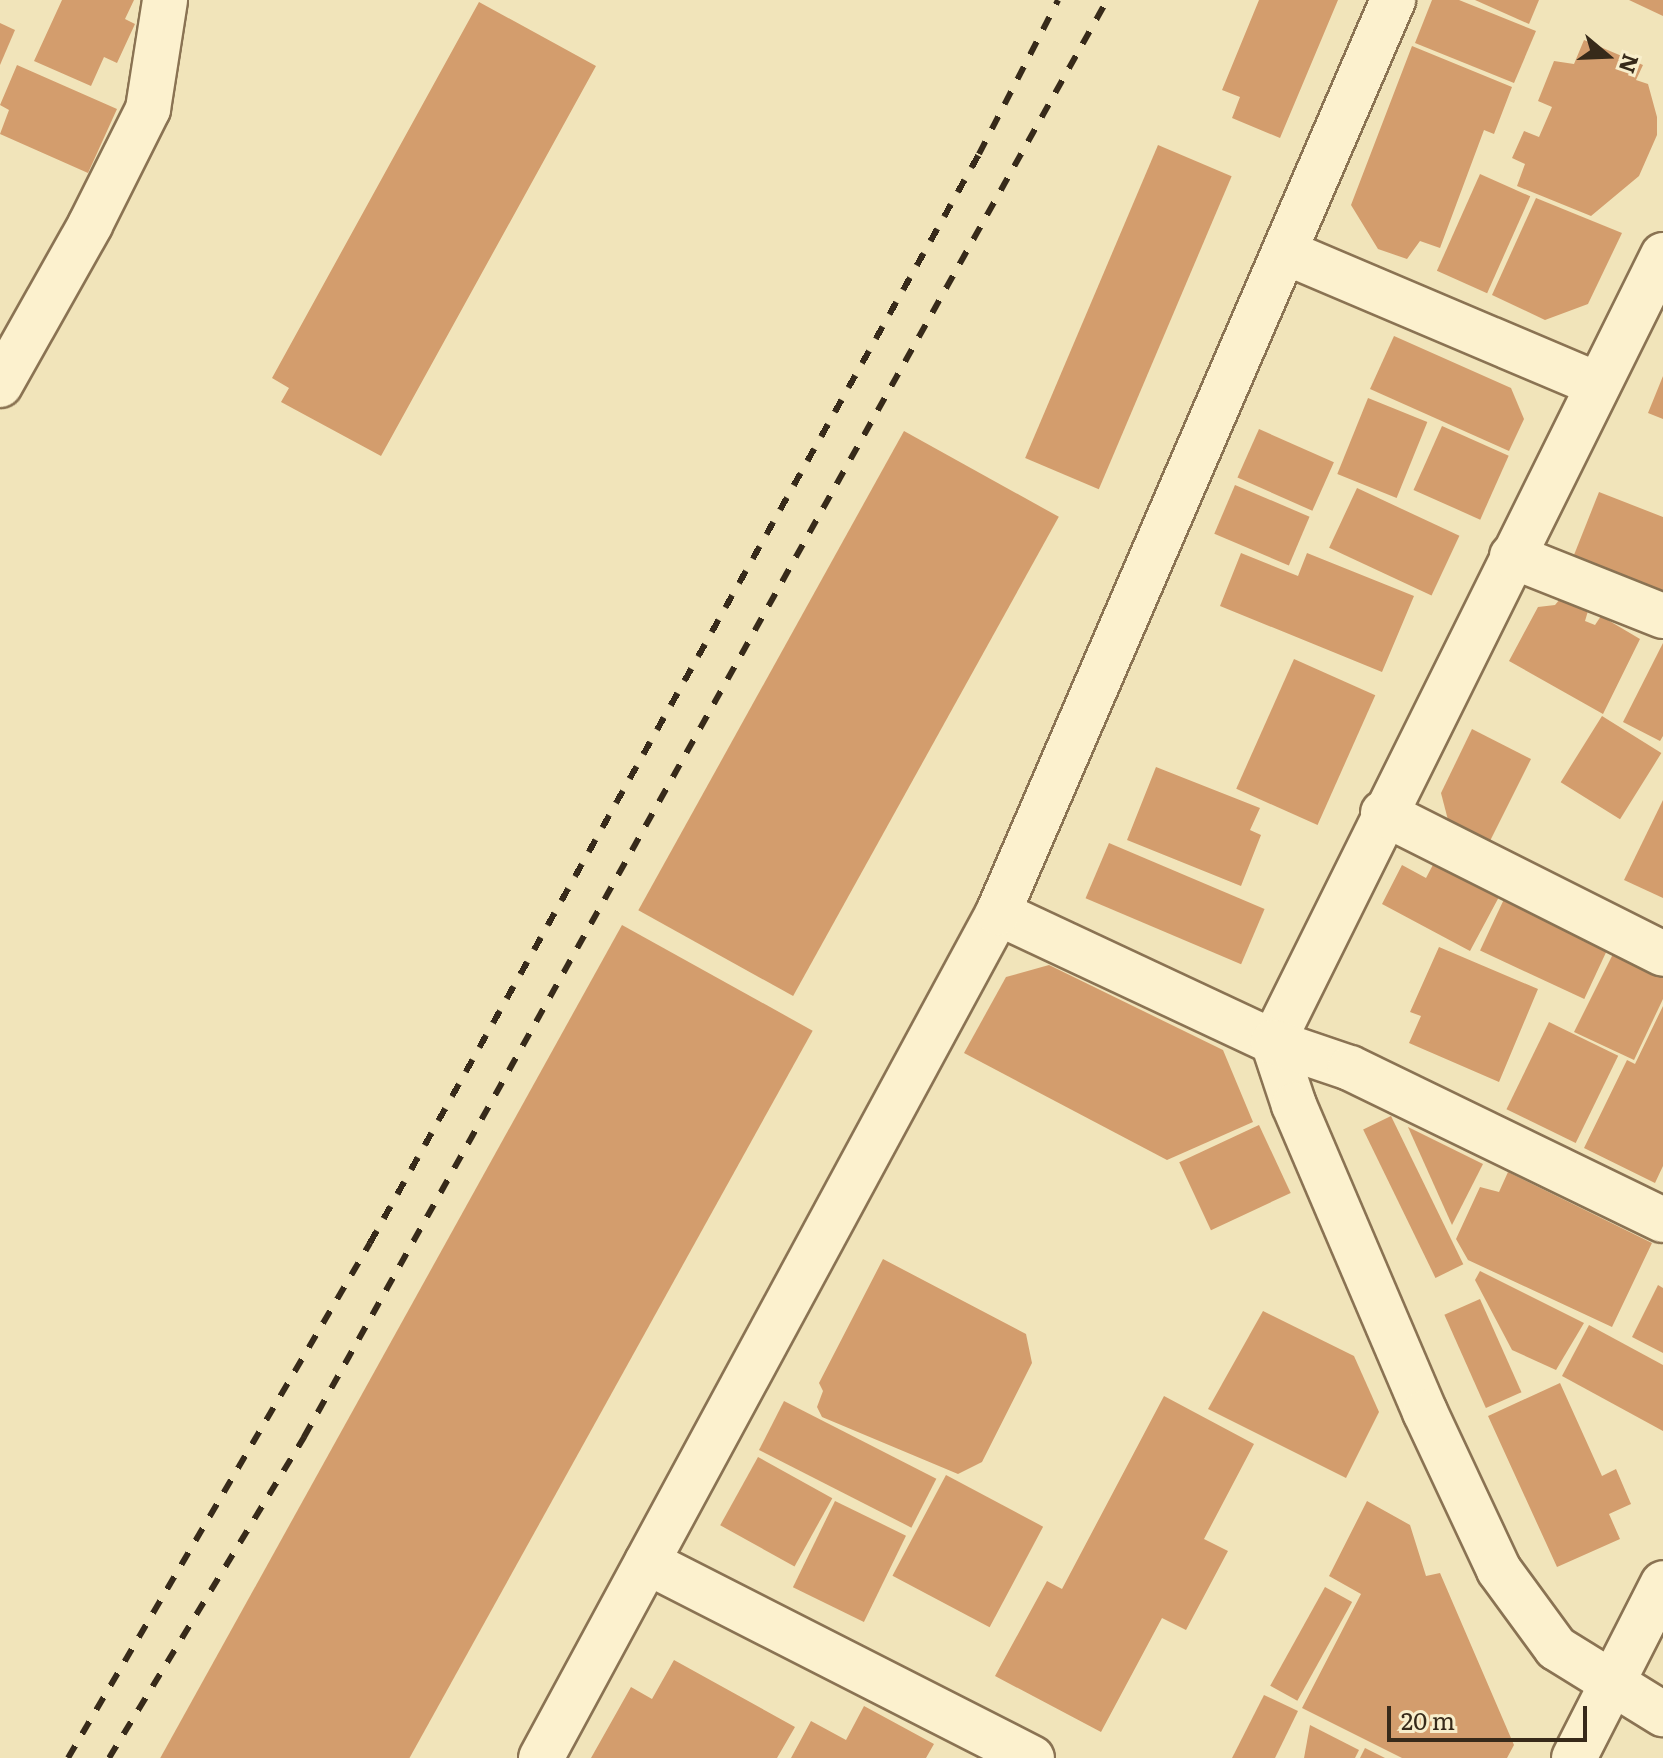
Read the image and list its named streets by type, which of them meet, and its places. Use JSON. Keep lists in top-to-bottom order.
{
  "scale_bar": "20 m",
  "north": "right"
}
